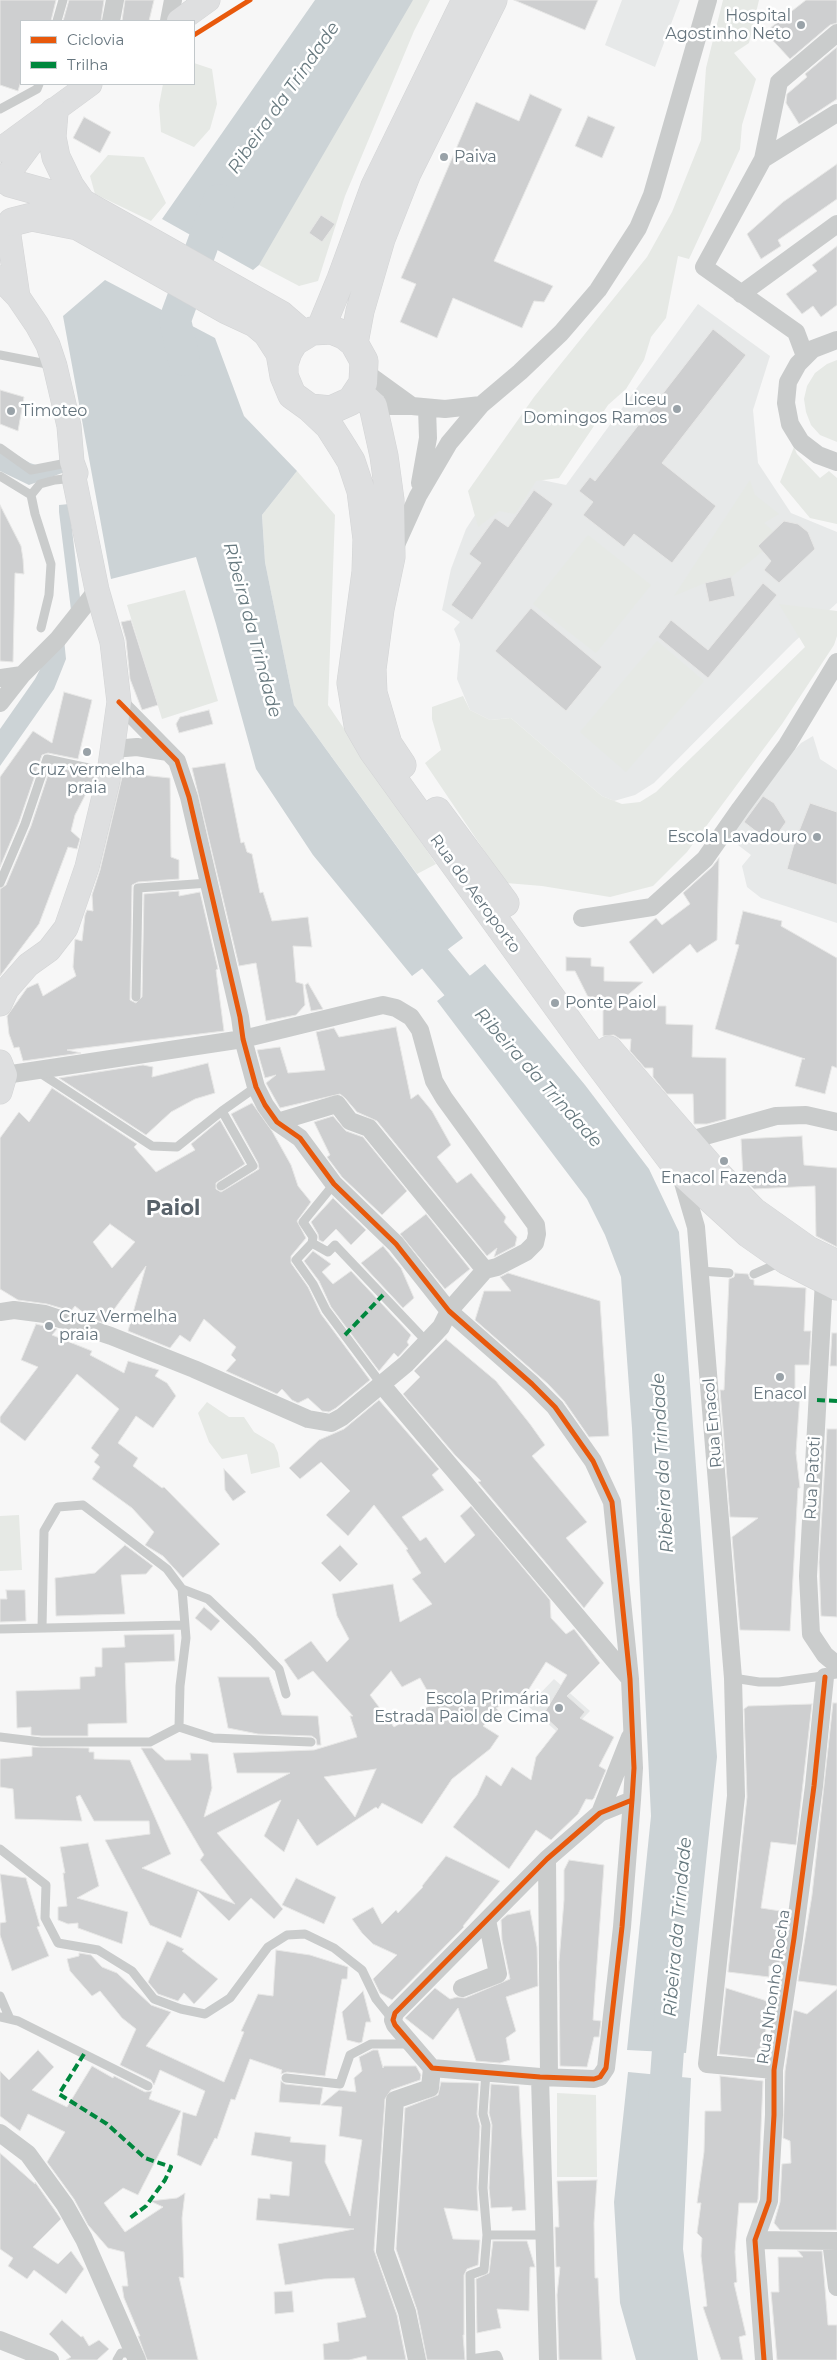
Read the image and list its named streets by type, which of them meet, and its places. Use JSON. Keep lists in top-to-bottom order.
{
  "streets": {
    "main road": ["Rua do Aeroporto"],
    "street": ["Rua Enacol", "Rua Patoti", "Rua Nhonho Rocha"]
  },
  "crossings": [
    ["Rua do Aeroporto", "Rua Enacol"],
    ["Rua do Aeroporto", "Rua Patoti"],
    ["Rua Enacol", "Rua Nhonho Rocha"],
    ["Rua Patoti", "Rua Nhonho Rocha"]
  ],
  "districts": ["Paiol"],
  "water": ["Ribeira da Trindade"],
  "places": [
    "Hospital Agostinho Neto",
    "Paiva",
    "Liceu Domingos Ramos",
    "Timoteo",
    "Cruz vermelha praia",
    "Escola Lavadouro",
    "Ponte Paiol",
    "Enacol Fazenda",
    "Cruz Vermelha praia",
    "Enacol",
    "Escola Primária Estrada Paiol de Cima"
  ],
  "legend": ["Ciclovia", "Trilha"]
}
